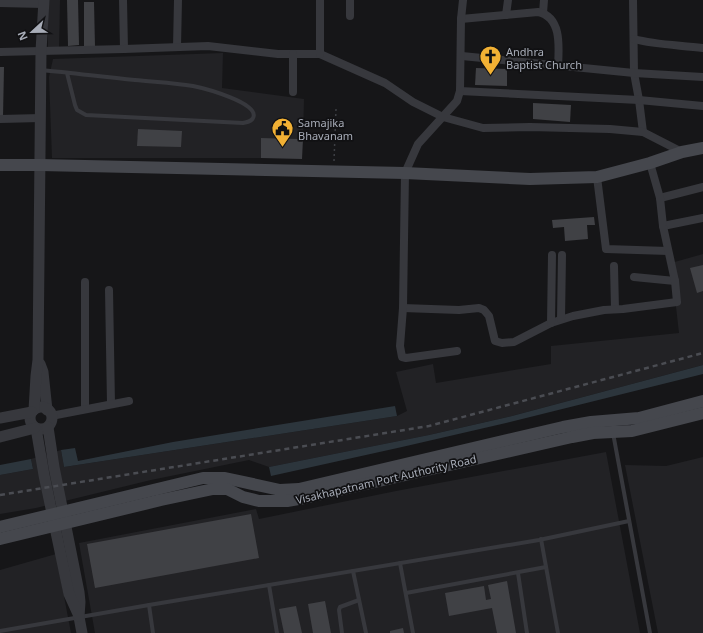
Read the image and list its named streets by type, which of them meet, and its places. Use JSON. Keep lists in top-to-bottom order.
{
  "streets": {
    "main road": ["Visakhapatnam Port Authority Road"]
  },
  "places": {
    "church": ["Andhra Baptist Church"],
    "public building": ["Samajika Bhavanam"]
  },
  "north": "left"
}
